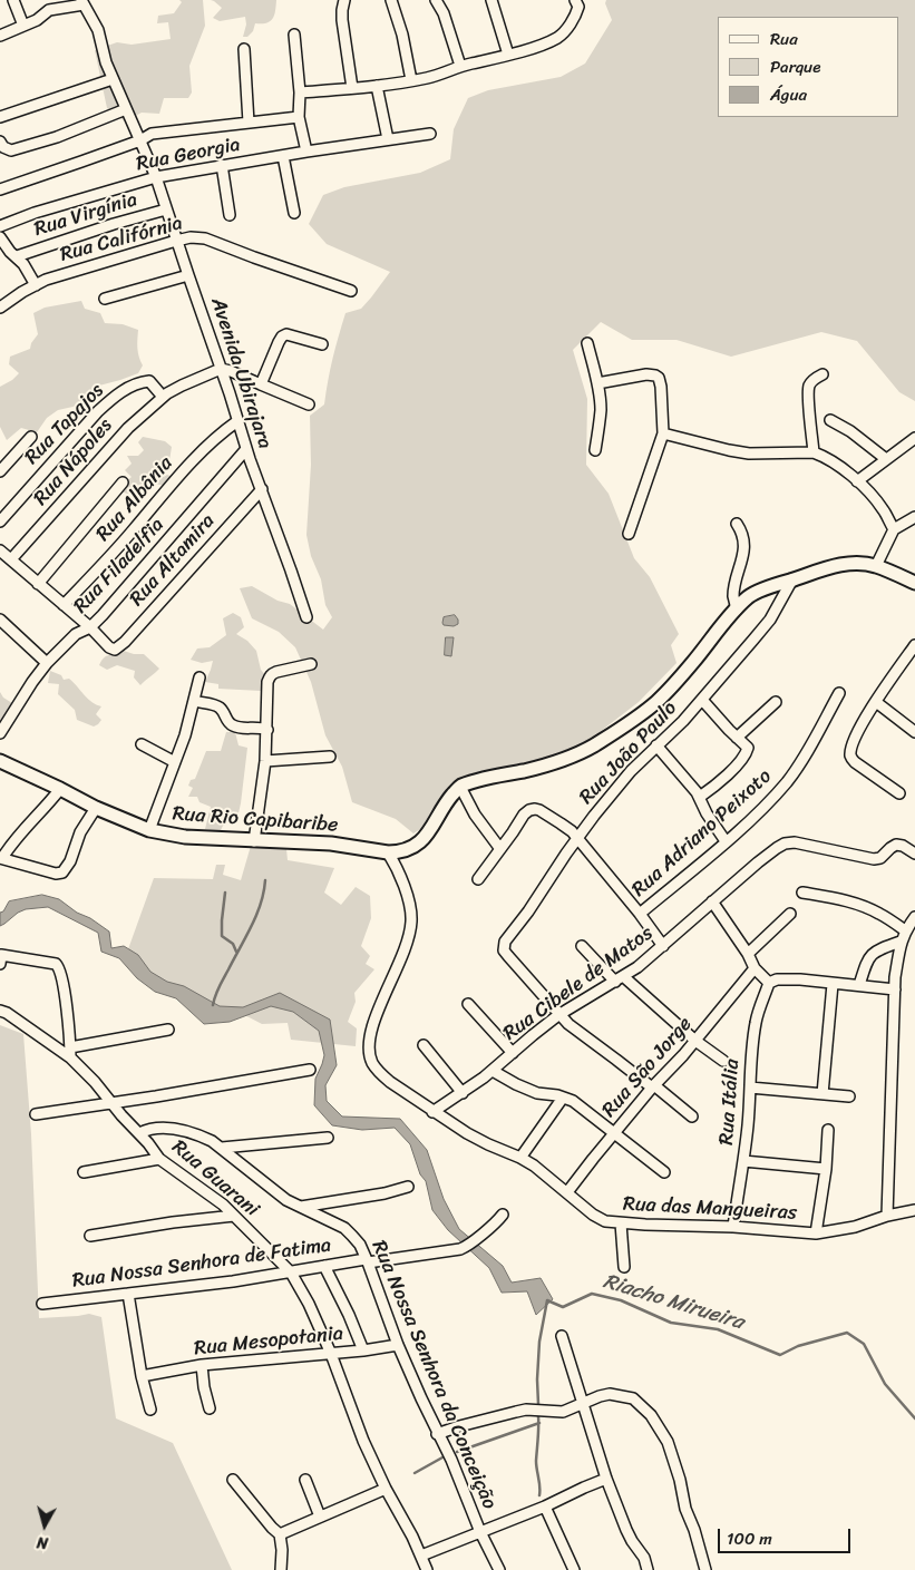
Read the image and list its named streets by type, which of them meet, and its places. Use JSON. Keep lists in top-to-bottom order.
{
  "streets": {
    "street": [
      "Rua Georgia",
      "Rua Virgínia",
      "Rua Califórnia",
      "Avenida Ubirajara",
      "Rua Tapajos",
      "Rua Nápoles",
      "Rua Albânia",
      "Rua Altamira",
      "Rua Filadelfia",
      "Rua João Paulo",
      "Rua Rio Capibaribe",
      "Rua Adriano Peixoto",
      "Rua Cibele de Matos",
      "Rua São Jorge",
      "Rua Itália",
      "Rua Guarani",
      "Rua das Mangueiras",
      "Rua Nossa Senhora de Fatima",
      "Rua Mesopotania",
      "Rua Nossa Senhora da Conceição"
    ]
  },
  "crossings": [
    ["Rua Georgia", "Avenida Ubirajara"],
    ["Rua Virgínia", "Avenida Ubirajara"],
    ["Rua Califórnia", "Avenida Ubirajara"],
    ["Avenida Ubirajara", "Rua Nápoles"],
    ["Avenida Ubirajara", "Rua Albânia"],
    ["Avenida Ubirajara", "Rua Altamira"],
    ["Avenida Ubirajara", "Rua Filadelfia"],
    ["Rua Tapajos", "Rua Nápoles"],
    ["Rua Altamira", "Rua Filadelfia"],
    ["Rua João Paulo", "Rua Cibele de Matos"],
    ["Rua Rio Capibaribe", "Rua das Mangueiras"],
    ["Rua Cibele de Matos", "Rua das Mangueiras"],
    ["Rua São Jorge", "Rua das Mangueiras"],
    ["Rua Itália", "Rua das Mangueiras"],
    ["Rua Guarani", "Rua Nossa Senhora de Fatima"],
    ["Rua Guarani", "Rua Mesopotania"],
    ["Rua Guarani", "Rua Nossa Senhora da Conceição"],
    ["Rua Nossa Senhora de Fatima", "Rua Nossa Senhora da Conceição"],
    ["Rua Mesopotania", "Rua Nossa Senhora da Conceição"]
  ],
  "water": ["Riacho Mirueira"],
  "legend": ["Rua", "Parque", "Água"],
  "scale_bar": "100 m",
  "north": "bottom"
}
